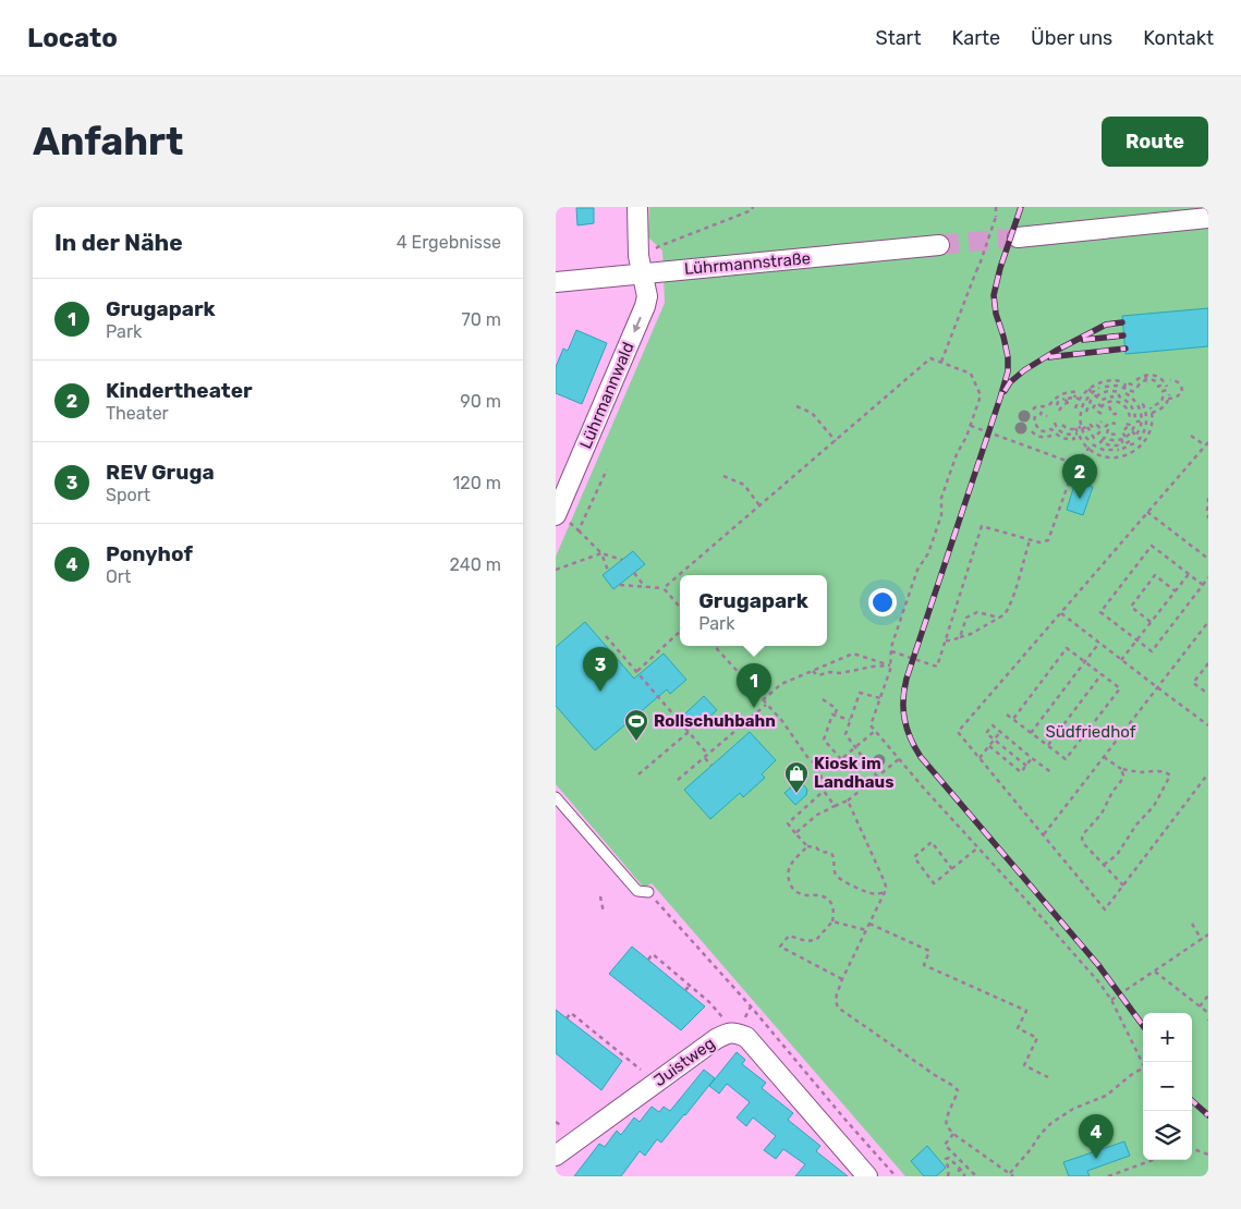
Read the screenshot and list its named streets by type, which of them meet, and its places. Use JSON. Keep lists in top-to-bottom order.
{
  "streets": {
    "street": ["Lührmannstraße", "Lührmannwald", "Juistweg"]
  },
  "crossings": [
    ["Lührmannstraße", "Lührmannwald"]
  ],
  "one_way": ["Lührmannwald"],
  "parks": ["Südfriedhof"],
  "places": {
    "sports": ["Rollschuhbahn"],
    "shop": ["Kiosk im Landhaus"]
  },
  "page": {
    "header": "Locato",
    "nav": [
      "Start",
      "Karte",
      "Über uns",
      "Kontakt"
    ],
    "buttons": "Route",
    "title": "Anfahrt",
    "heading": ["In der Nähe", "4 Ergebnisse"],
    "list": [
      {
        "mark": "1",
        "name": "Grugapark",
        "note": "Park",
        "value": "70 m"
      },
      {
        "mark": "2",
        "name": "Kindertheater",
        "note": "Theater",
        "value": "90 m"
      },
      {
        "mark": "3",
        "name": "REV Gruga",
        "note": "Sport",
        "value": "120 m"
      },
      {
        "mark": "4",
        "name": "Ponyhof",
        "note": "Ort",
        "value": "240 m"
      }
    ],
    "pins": [
      "2",
      "3",
      "1",
      "4"
    ],
    "popup": ["Grugapark", "Park"],
    "map_buttons": ["+", "−"]
  }
}
